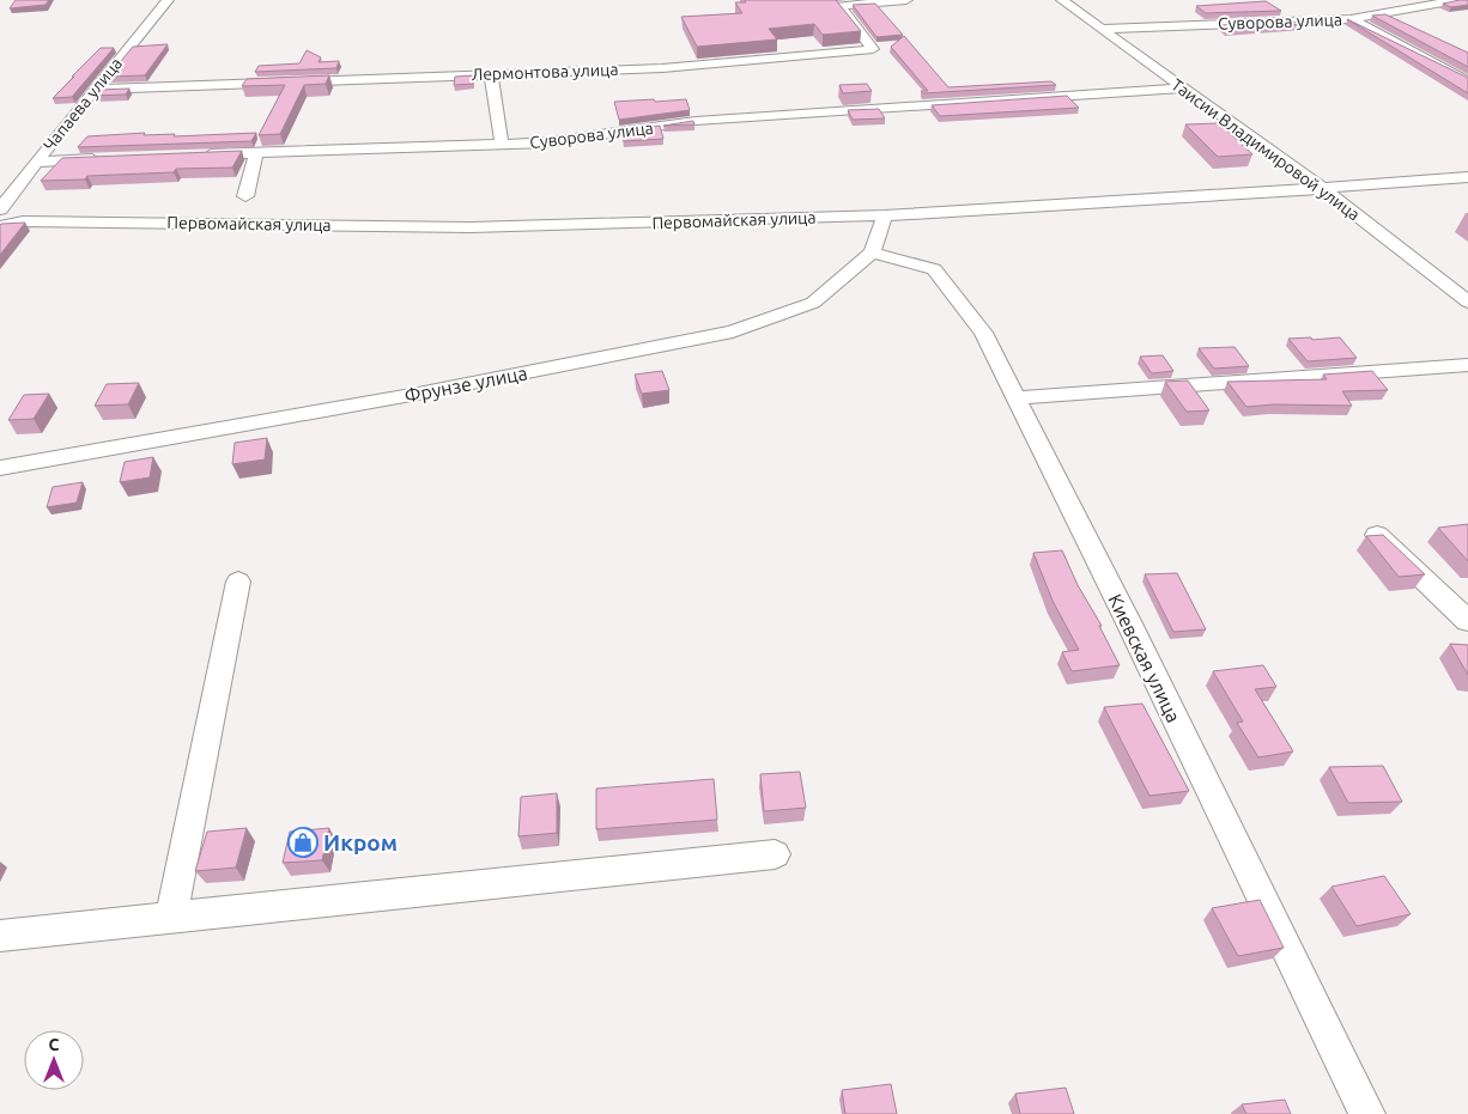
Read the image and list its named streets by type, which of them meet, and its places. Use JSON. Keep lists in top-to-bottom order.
{
  "streets": {
    "street": [
      "Суворова улица",
      "Лермонтова улица",
      "Чапаева улица",
      "Таисии Владимировой улица",
      "Первомайская улица",
      "Фрунзе улица",
      "Киевская улица"
    ]
  },
  "crossings": [
    ["Суворова улица", "Таисии Владимировой улица"],
    ["Лермонтова улица", "Чапаева улица"],
    ["Таисии Владимировой улица", "Первомайская улица"],
    ["Первомайская улица", "Фрунзе улица"],
    ["Фрунзе улица", "Киевская улица"]
  ],
  "places": {
    "shop": ["Икром"]
  },
  "north": "top"
}
